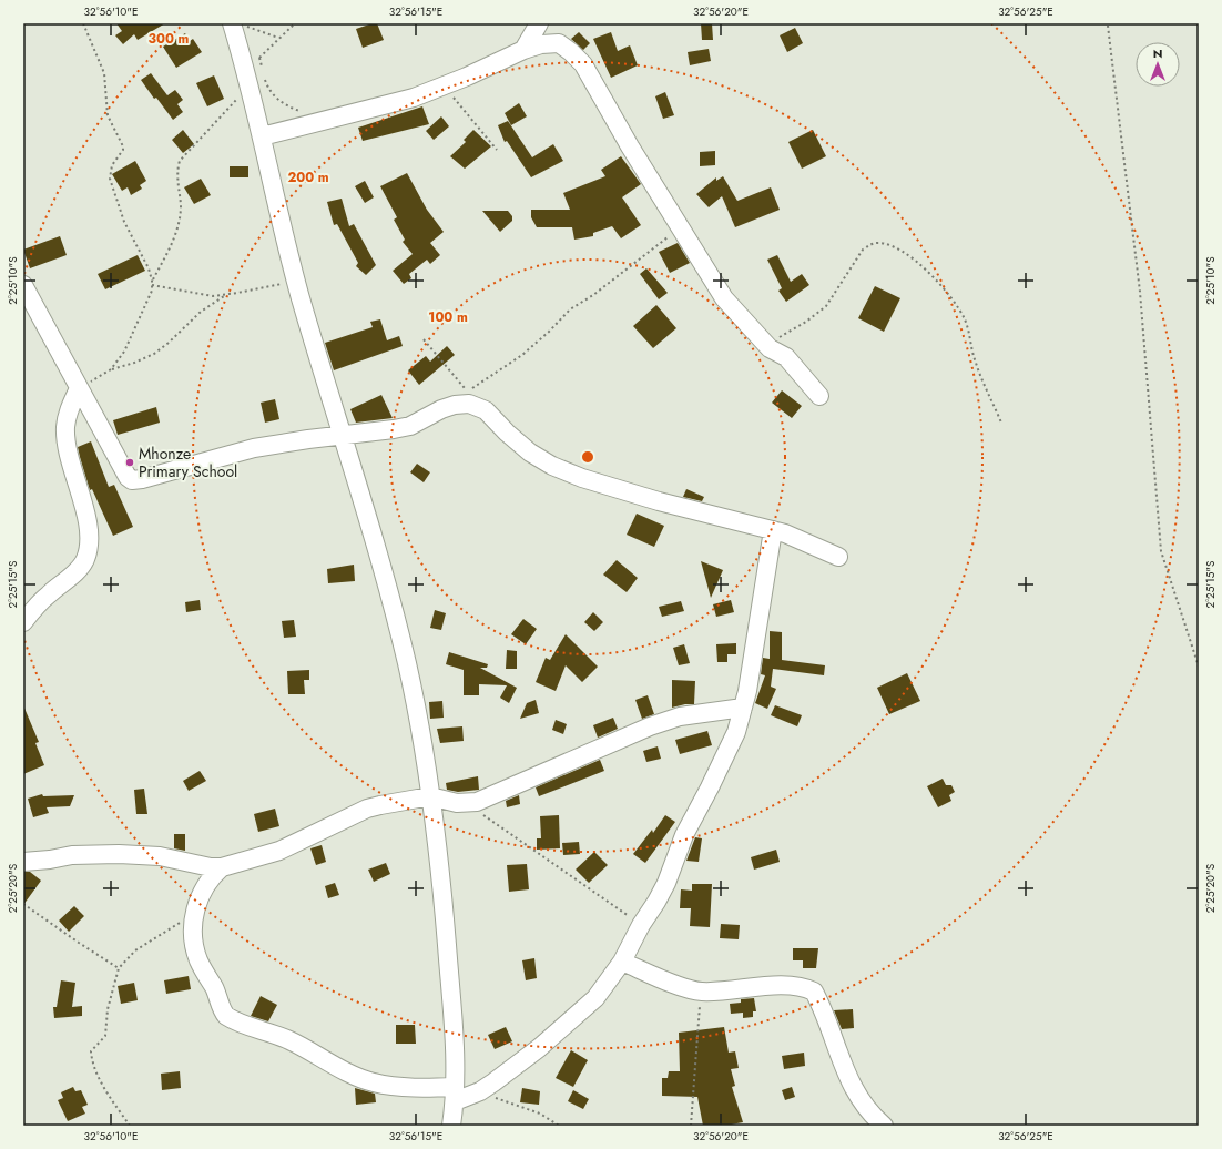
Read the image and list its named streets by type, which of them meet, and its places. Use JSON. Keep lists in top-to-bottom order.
{
  "places": ["Mhonze Primary School"],
  "north": "top",
  "coordinates": [
    "32°56'10\"E",
    "32°56'15\"E",
    "32°56'20\"E",
    "32°56'25\"E",
    "2°25'10\"S",
    "2°25'15\"S",
    "2°25'20\"S"
  ],
  "rings": ["300 m", "200 m", "100 m"]
}
